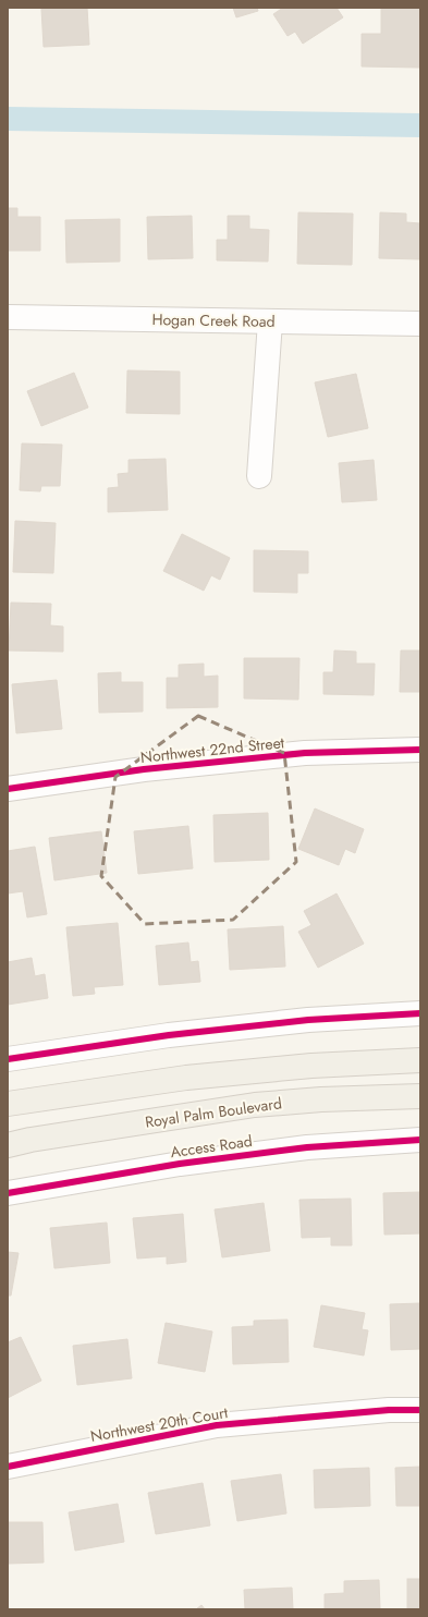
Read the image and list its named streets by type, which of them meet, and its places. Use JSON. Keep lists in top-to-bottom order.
{
  "streets": {
    "main road": ["Royal Palm Boulevard"],
    "street": [
      "Hogan Creek Road",
      "Northwest 22nd Street",
      "Access Road",
      "Northwest 20th Court"
    ]
  }
}
